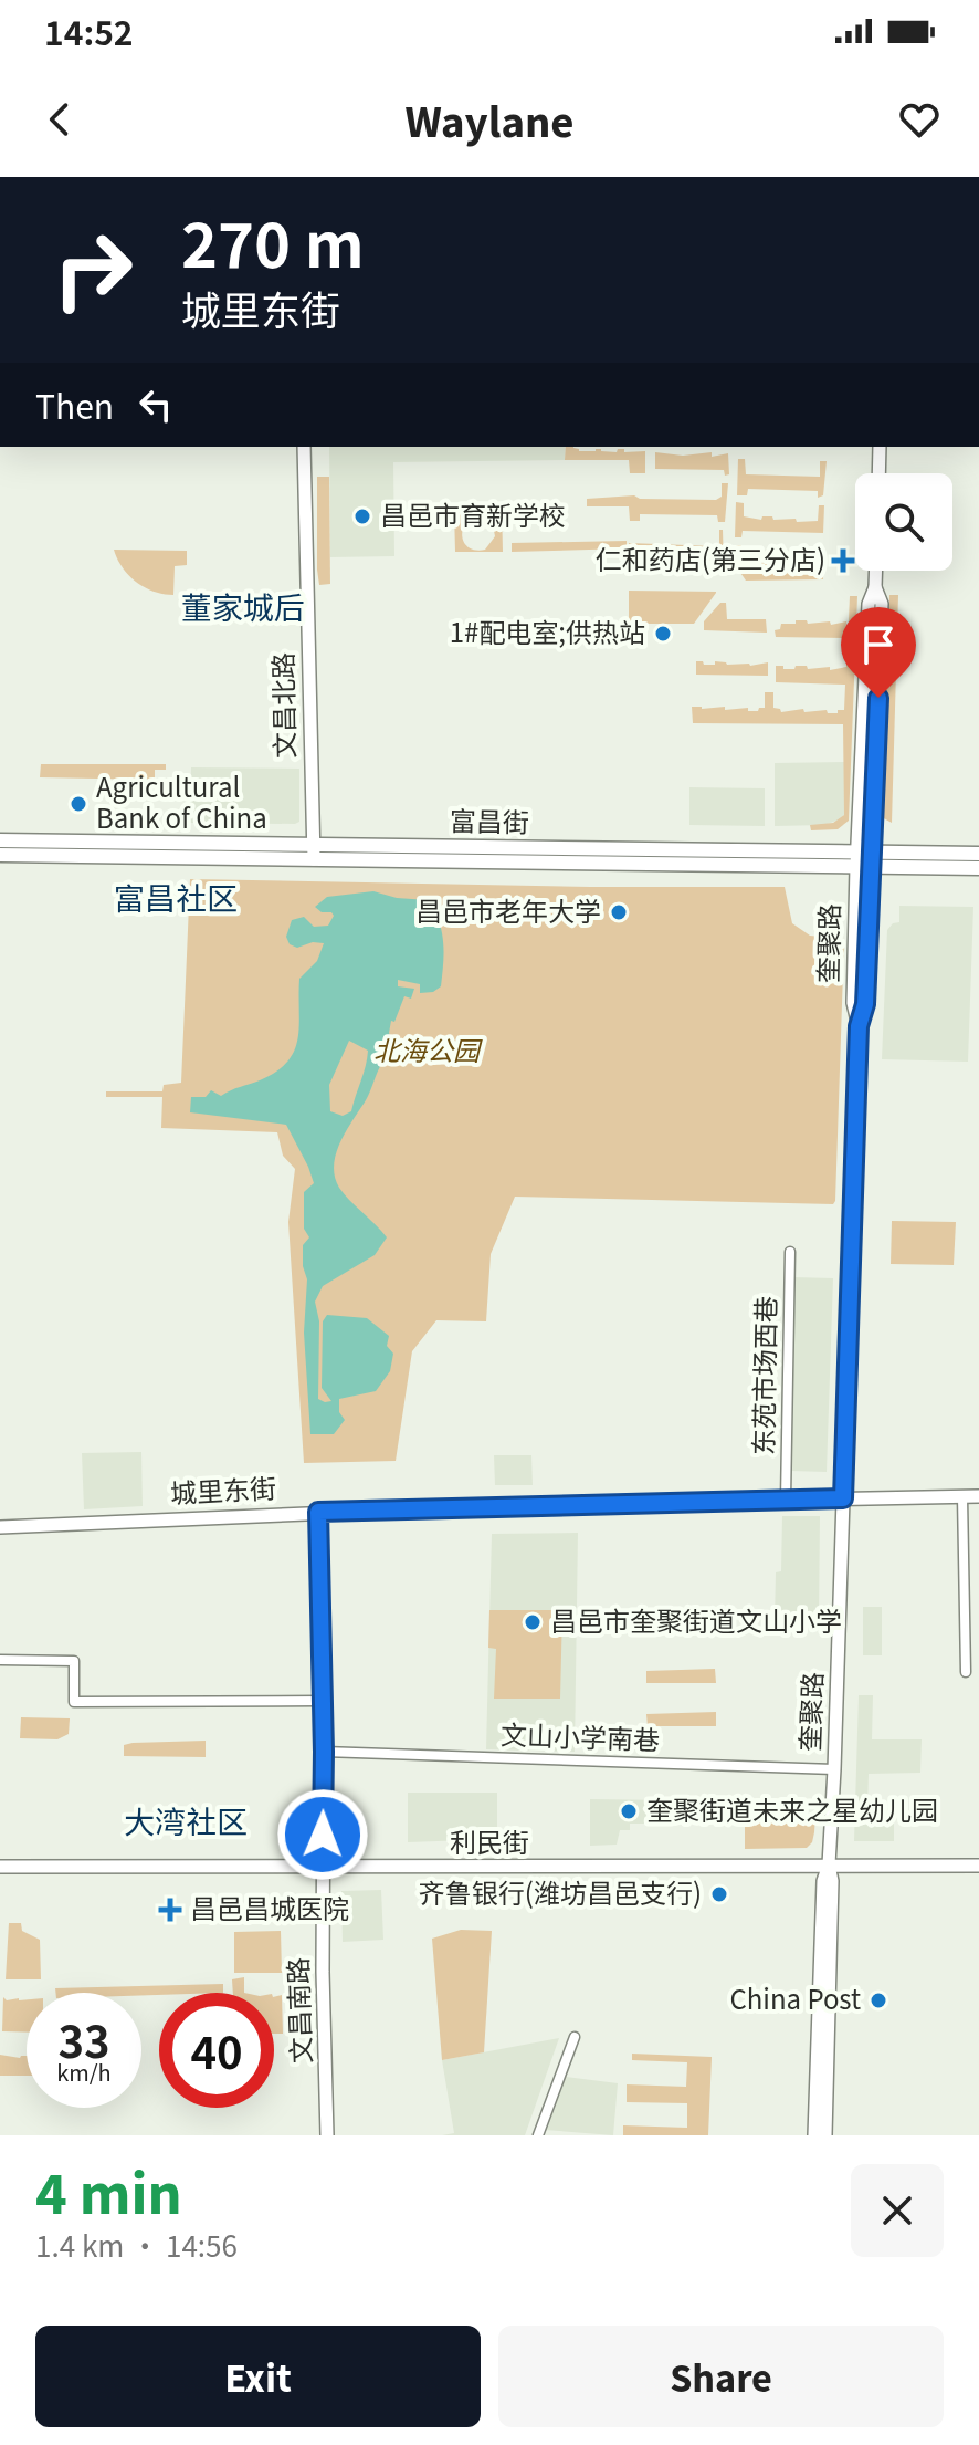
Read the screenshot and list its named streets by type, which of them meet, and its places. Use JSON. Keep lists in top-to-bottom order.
{
  "streets": {
    "main road": ["富昌街"],
    "street": [
      "文昌北路",
      "奎聚路",
      "东苑市场西巷",
      "城里东街",
      "文山小学南巷",
      "利民街",
      "文昌南路"
    ]
  },
  "crossings": [
    ["文昌北路", "富昌街"],
    ["富昌街", "奎聚路"],
    ["奎聚路", "城里东街"],
    ["奎聚路", "文山小学南巷"],
    ["奎聚路", "利民街"],
    ["东苑市场西巷", "城里东街"],
    ["城里东街", "文昌南路"],
    ["文山小学南巷", "文昌南路"],
    ["利民街", "文昌南路"]
  ],
  "districts": ["董家城后", "富昌社区", "大湾社区"],
  "parks": ["北海公园"],
  "places": {
    "other": [
      "昌邑市育新学校",
      "1#配电室;供热站",
      "Agricultural Bank of China",
      "昌邑市老年大学",
      "昌邑市奎聚街道文山小学",
      "奎聚街道未来之星幼儿园",
      "齐鲁银行(潍坊昌邑支行)",
      "China Post"
    ],
    "health": ["仁和药店(第三分店)", "昌邑昌城医院"]
  },
  "page": {
    "status": "14:52",
    "header": "Waylane",
    "turn": ["270 m", "城里东街"],
    "then": "Then",
    "speed": "33 km/h",
    "limit": "40",
    "heading": ["4 min", "1.4 km · 14:56"],
    "buttons": ["Exit", "Share"]
  }
}
